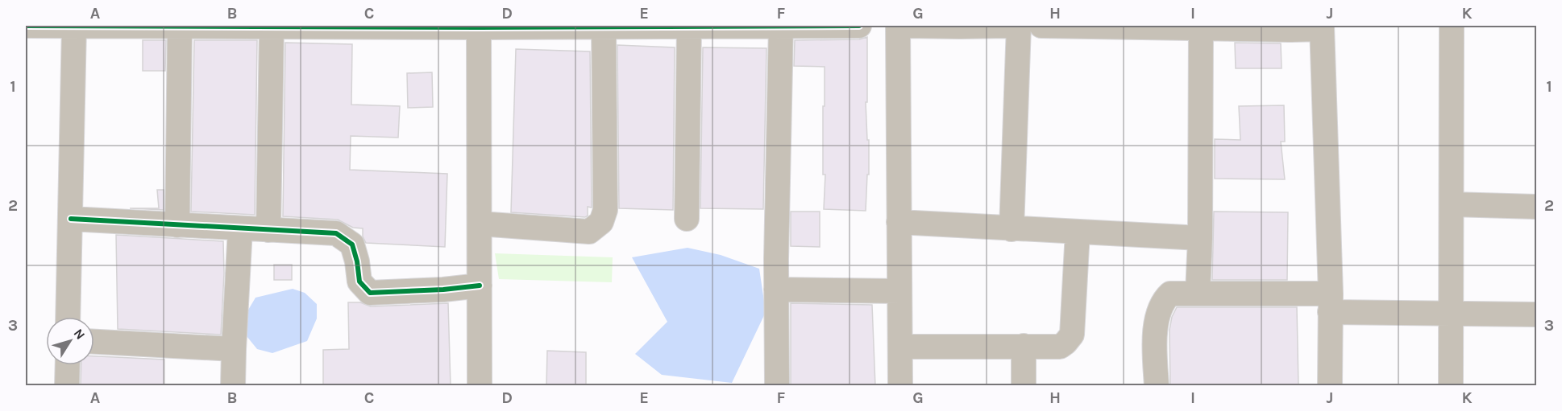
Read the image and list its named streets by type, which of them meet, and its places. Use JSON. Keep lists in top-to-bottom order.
{
  "north": "top right",
  "grid": {
    "columns": [
      "A",
      "B",
      "C",
      "D",
      "E",
      "F",
      "G",
      "H",
      "I",
      "J",
      "K"
    ],
    "rows": ["1", "2", "3"]
  }
}
